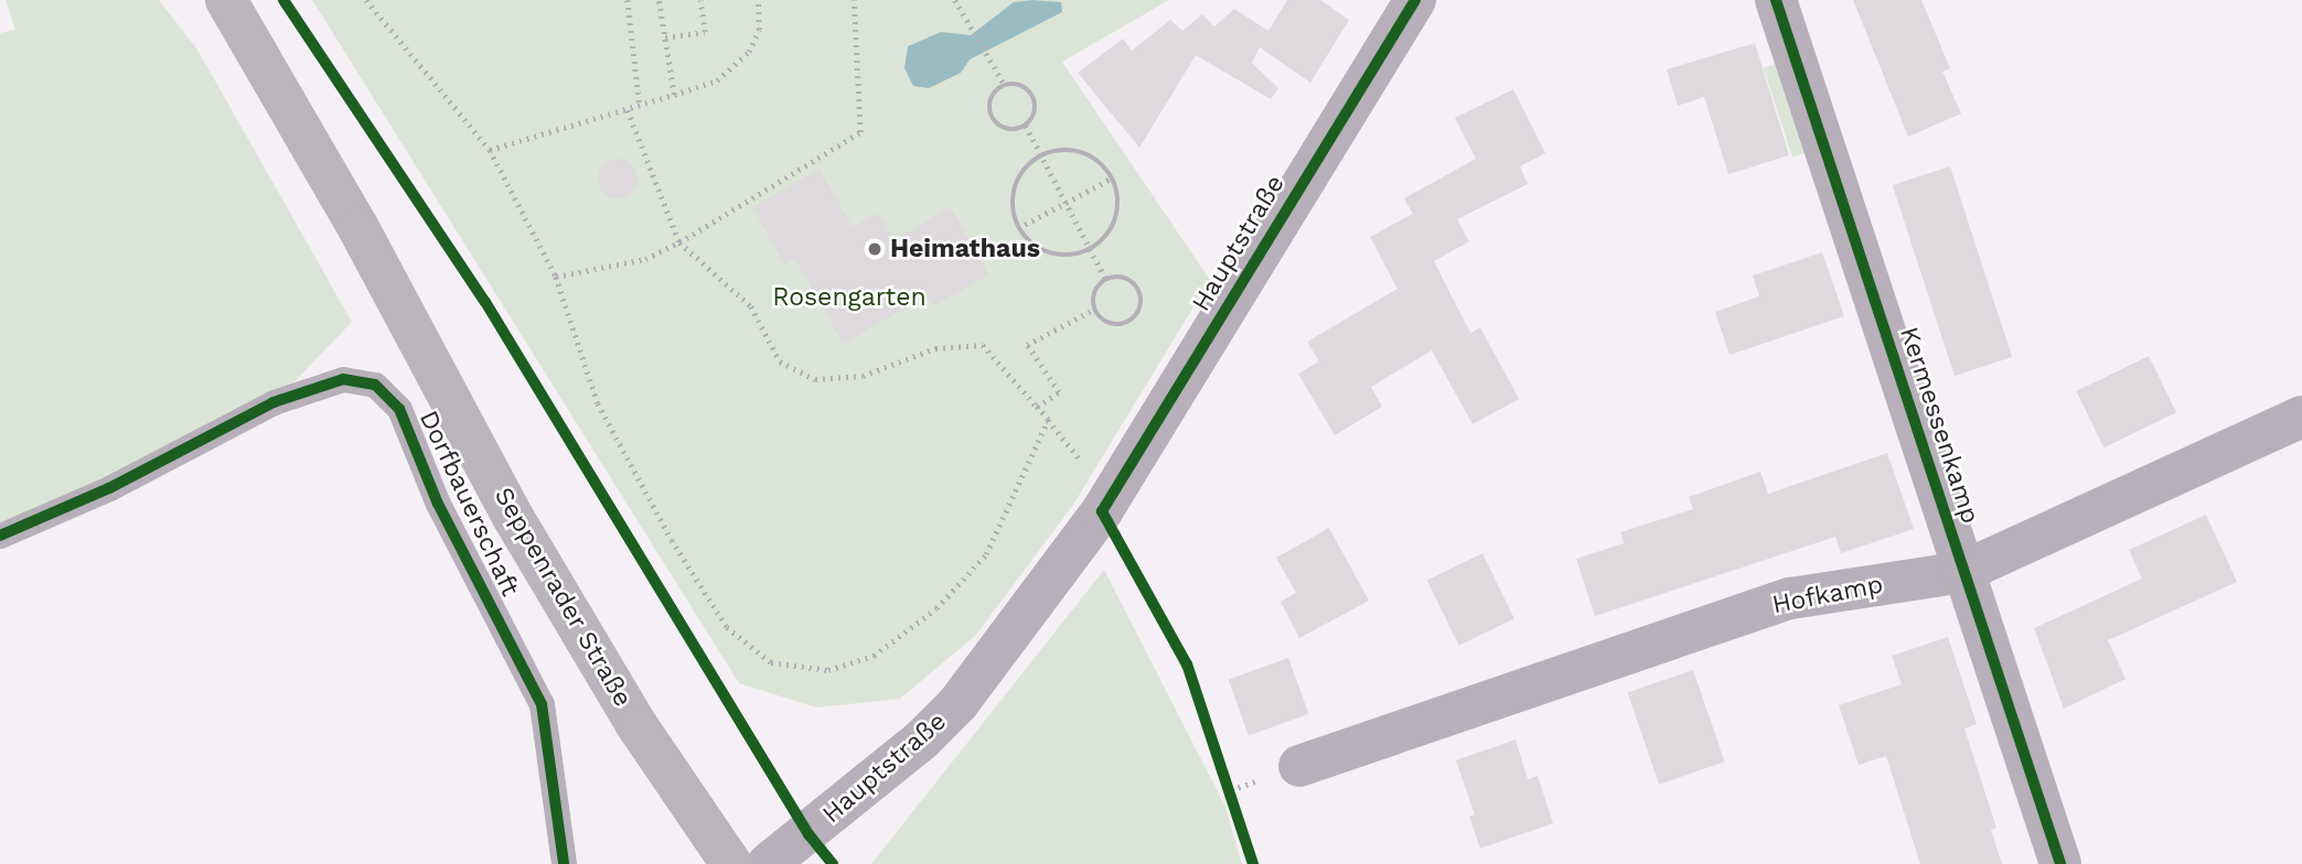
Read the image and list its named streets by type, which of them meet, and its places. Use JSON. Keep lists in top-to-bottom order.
{
  "streets": {
    "main road": ["Seppenrader Straße"],
    "street": ["Hauptstraße", "Kermessenkamp", "Hofkamp"],
    "lane": ["Dorfbauerschaft"]
  },
  "crossings": [
    ["Kermessenkamp", "Hofkamp"]
  ],
  "parks": ["Rosengarten"],
  "places": ["Heimathaus"]
}
